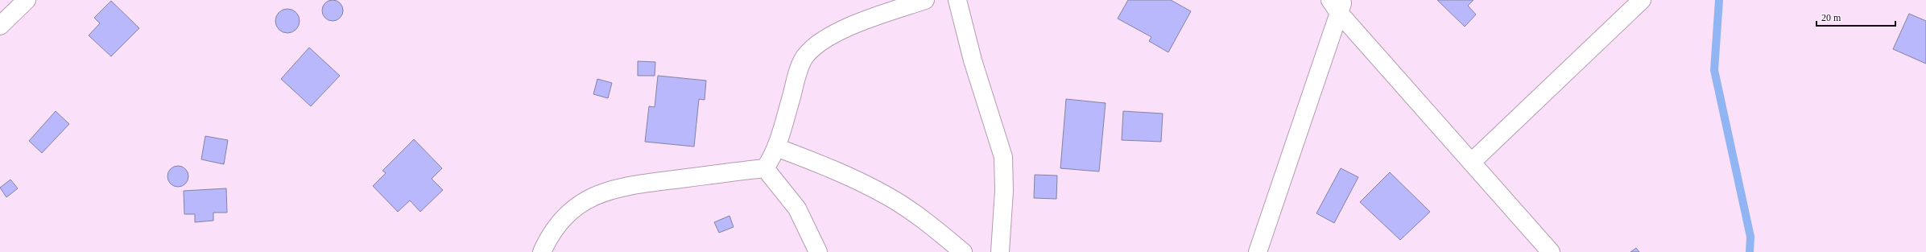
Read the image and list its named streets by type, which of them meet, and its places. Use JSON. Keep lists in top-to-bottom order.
{
  "scale_bar": "20 m"
}
